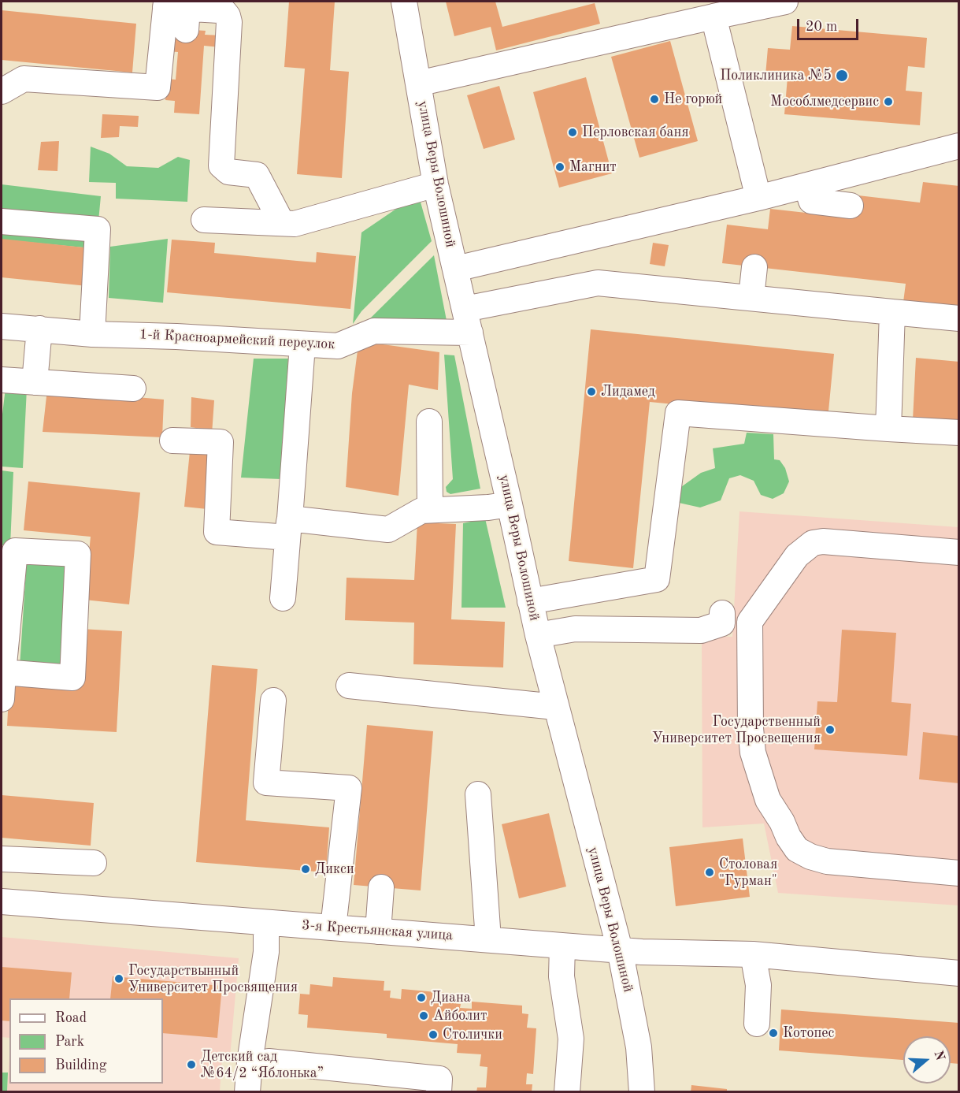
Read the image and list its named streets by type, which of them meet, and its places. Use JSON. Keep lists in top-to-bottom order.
{
  "streets": {
    "street": ["улица Веры Волошиной", "1-й Красноармейский переулок", "3-я Крестьянская улица"]
  },
  "crossings": [
    ["улица Веры Волошиной", "1-й Красноармейский переулок"],
    ["улица Веры Волошиной", "3-я Крестьянская улица"]
  ],
  "places": [
    "Поликлиника №5",
    "Не горюй",
    "Мособлмедсервис",
    "Перловская баня",
    "Магнит",
    "Лидамед",
    "Государственный Университет Просвещения",
    "Дикси",
    "Столовая \"Гурман\"",
    "Государствынный Университет Просвящения",
    "Диана",
    "Айболит",
    "Котопес",
    "Столички",
    "Детский сад №64/2 “Яблонька”"
  ],
  "legend": ["Road", "Park", "Building"],
  "scale_bar": "20 m",
  "north": "right"
}
